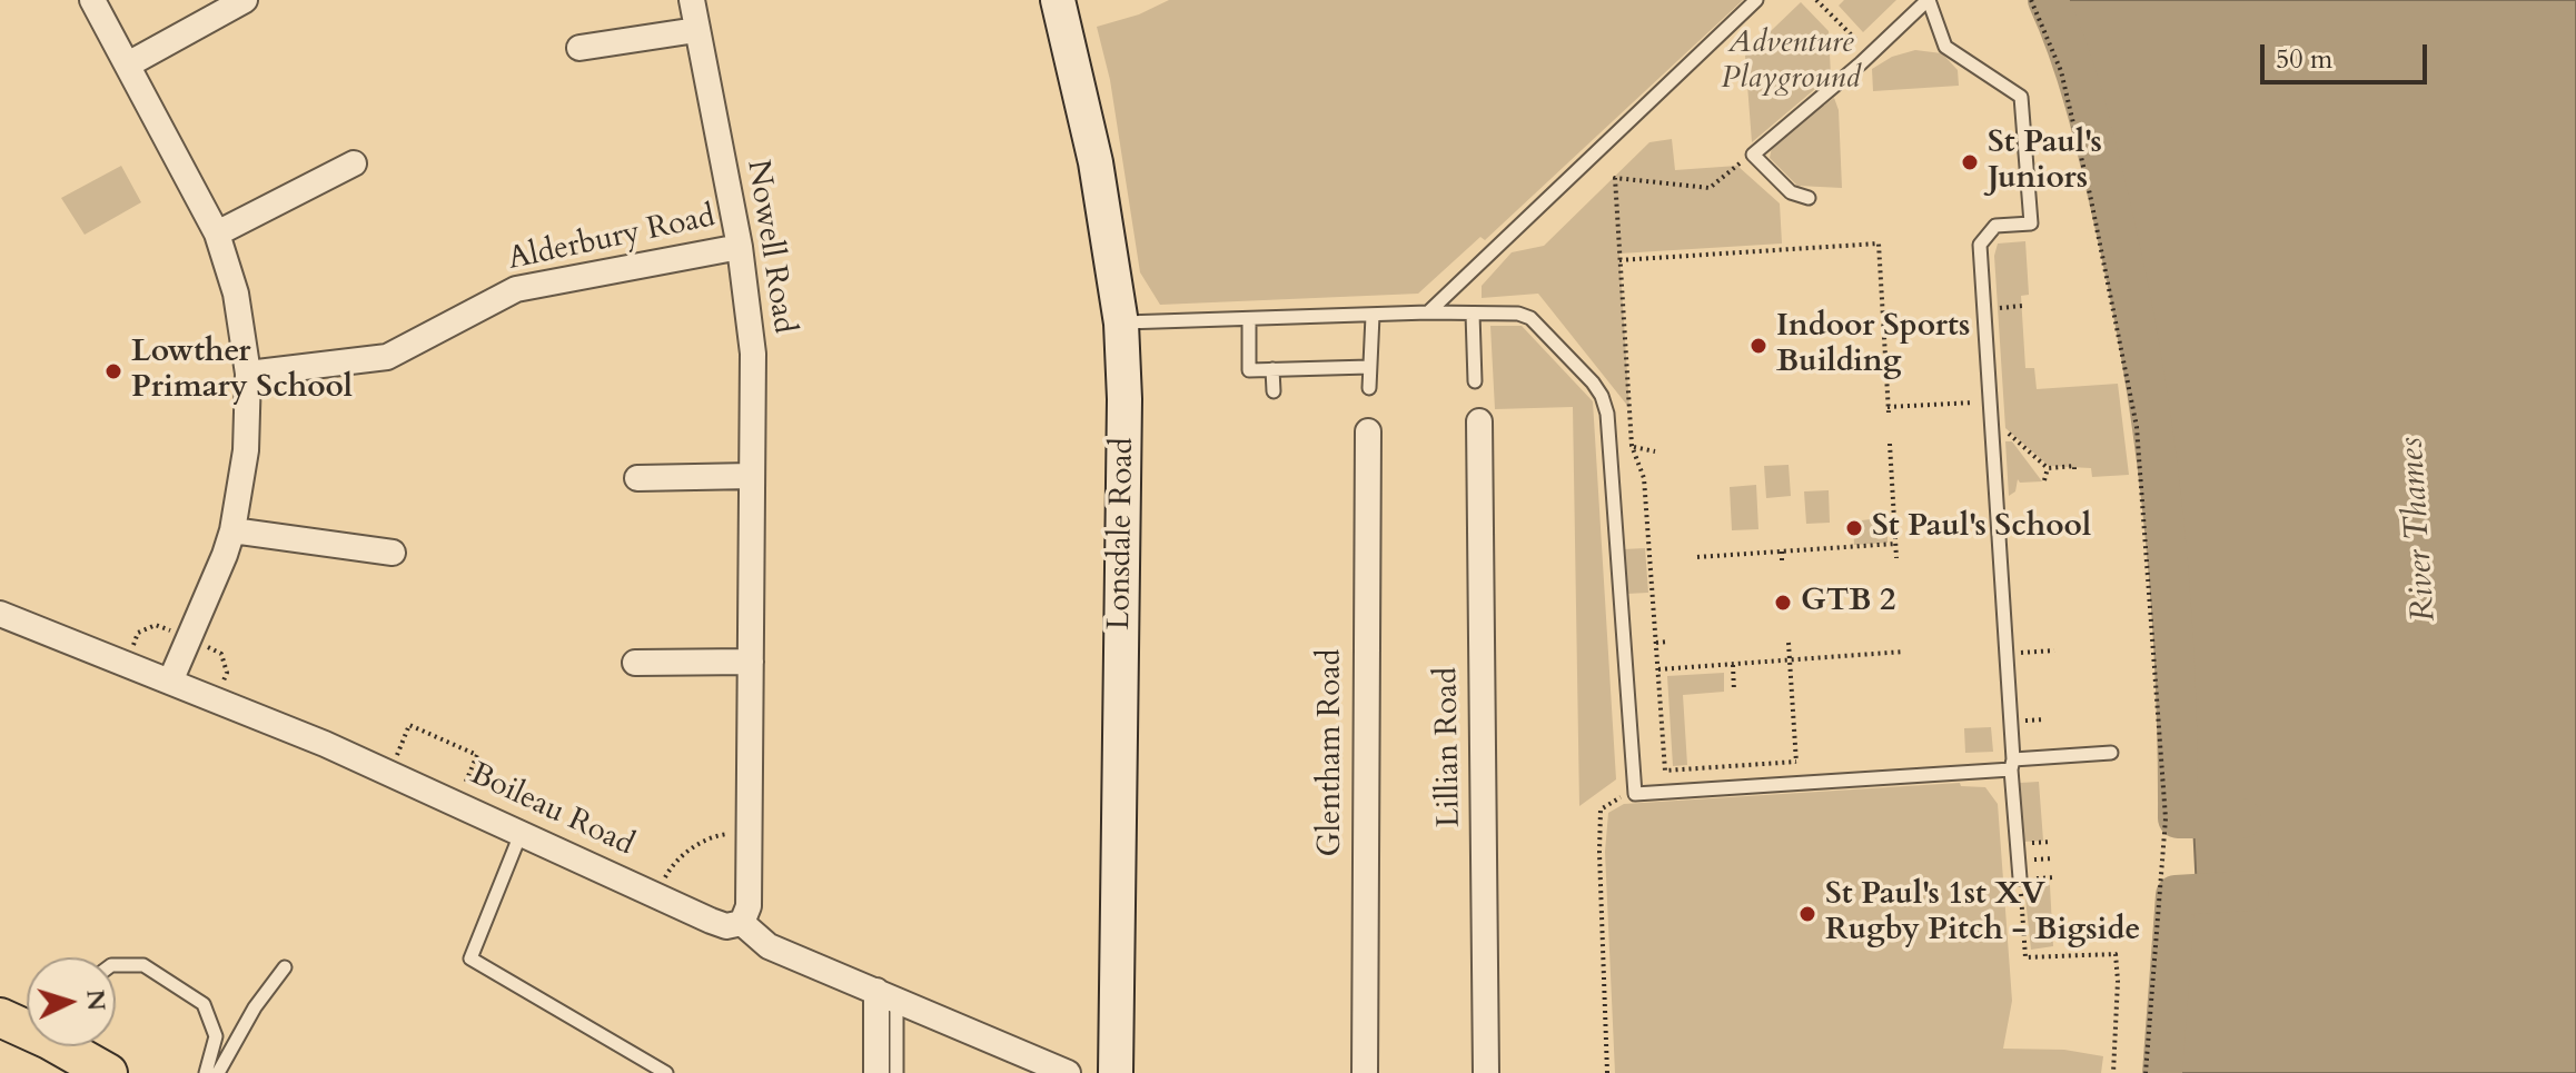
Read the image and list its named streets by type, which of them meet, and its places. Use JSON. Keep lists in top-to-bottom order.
{
  "streets": {
    "main road": ["Lonsdale Road"],
    "street": [
      "Alderbury Road",
      "Nowell Road",
      "Lillian Road",
      "Glentham Road",
      "Boileau Road"
    ]
  },
  "crossings": [
    ["Alderbury Road", "Nowell Road"],
    ["Nowell Road", "Boileau Road"]
  ],
  "water": ["River Thames"],
  "parks": ["Adventure Playground"],
  "places": [
    "St Paul's Juniors",
    "Indoor Sports Building",
    "Lowther Primary School",
    "St Paul's School",
    "GTB 2",
    "St Paul's 1st XV Rugby Pitch - Bigside"
  ],
  "scale_bar": "50 m",
  "north": "right"
}
